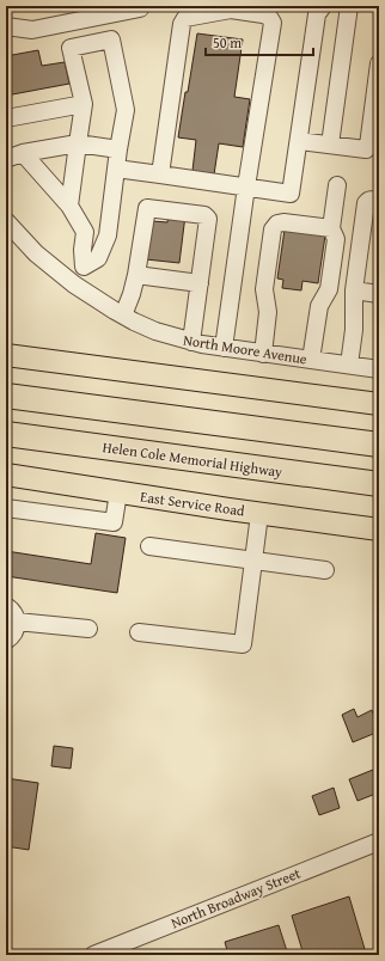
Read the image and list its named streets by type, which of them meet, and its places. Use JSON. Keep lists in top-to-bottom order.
{
  "streets": {
    "highway": ["Helen Cole Memorial Highway"],
    "main road": ["East Service Road"],
    "street": ["North Moore Avenue", "North Broadway Street"]
  },
  "scale_bar": "50 m"
}
